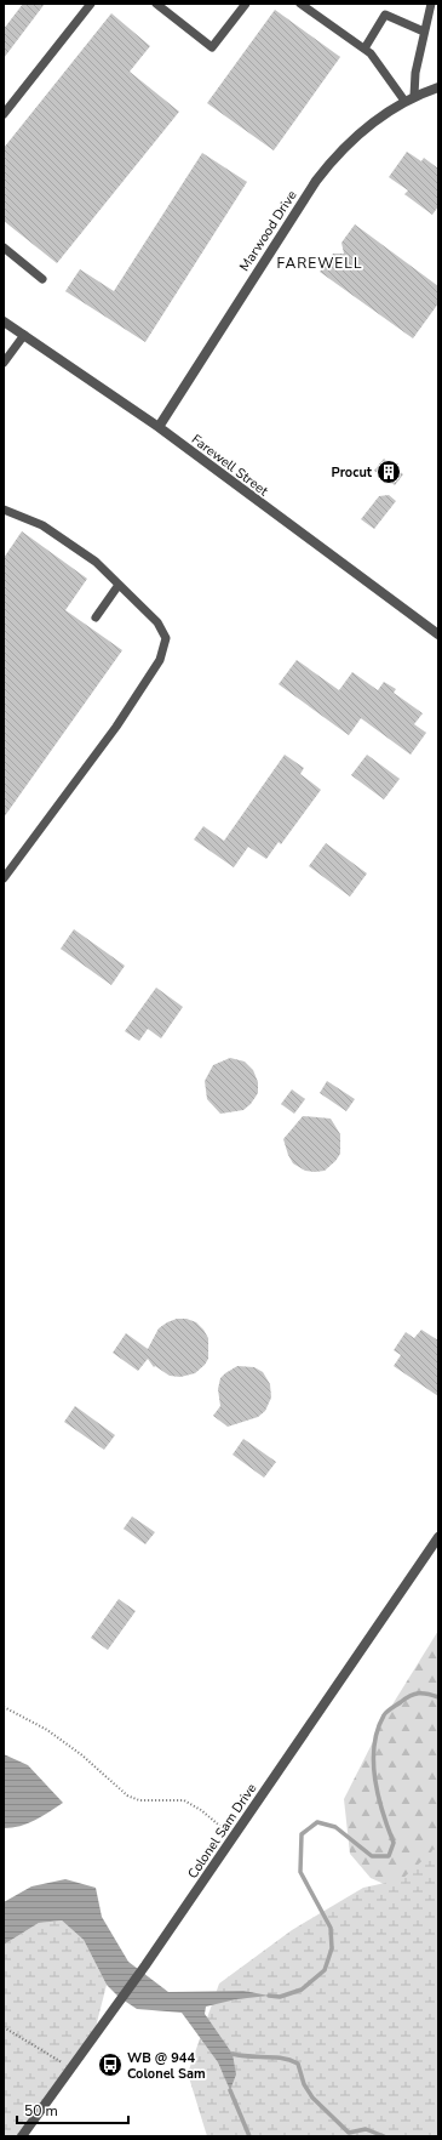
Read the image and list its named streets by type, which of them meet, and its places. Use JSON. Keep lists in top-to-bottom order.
{
  "streets": {
    "street": ["Marwood Drive", "Farewell Street", "Colonel Sam Drive"]
  },
  "crossings": [
    ["Marwood Drive", "Farewell Street"]
  ],
  "districts": ["FAREWELL"],
  "places": {
    "building": ["Procut"],
    "bus stop": ["WB @ 944 Colonel Sam"]
  },
  "scale_bar": "50 m"
}
